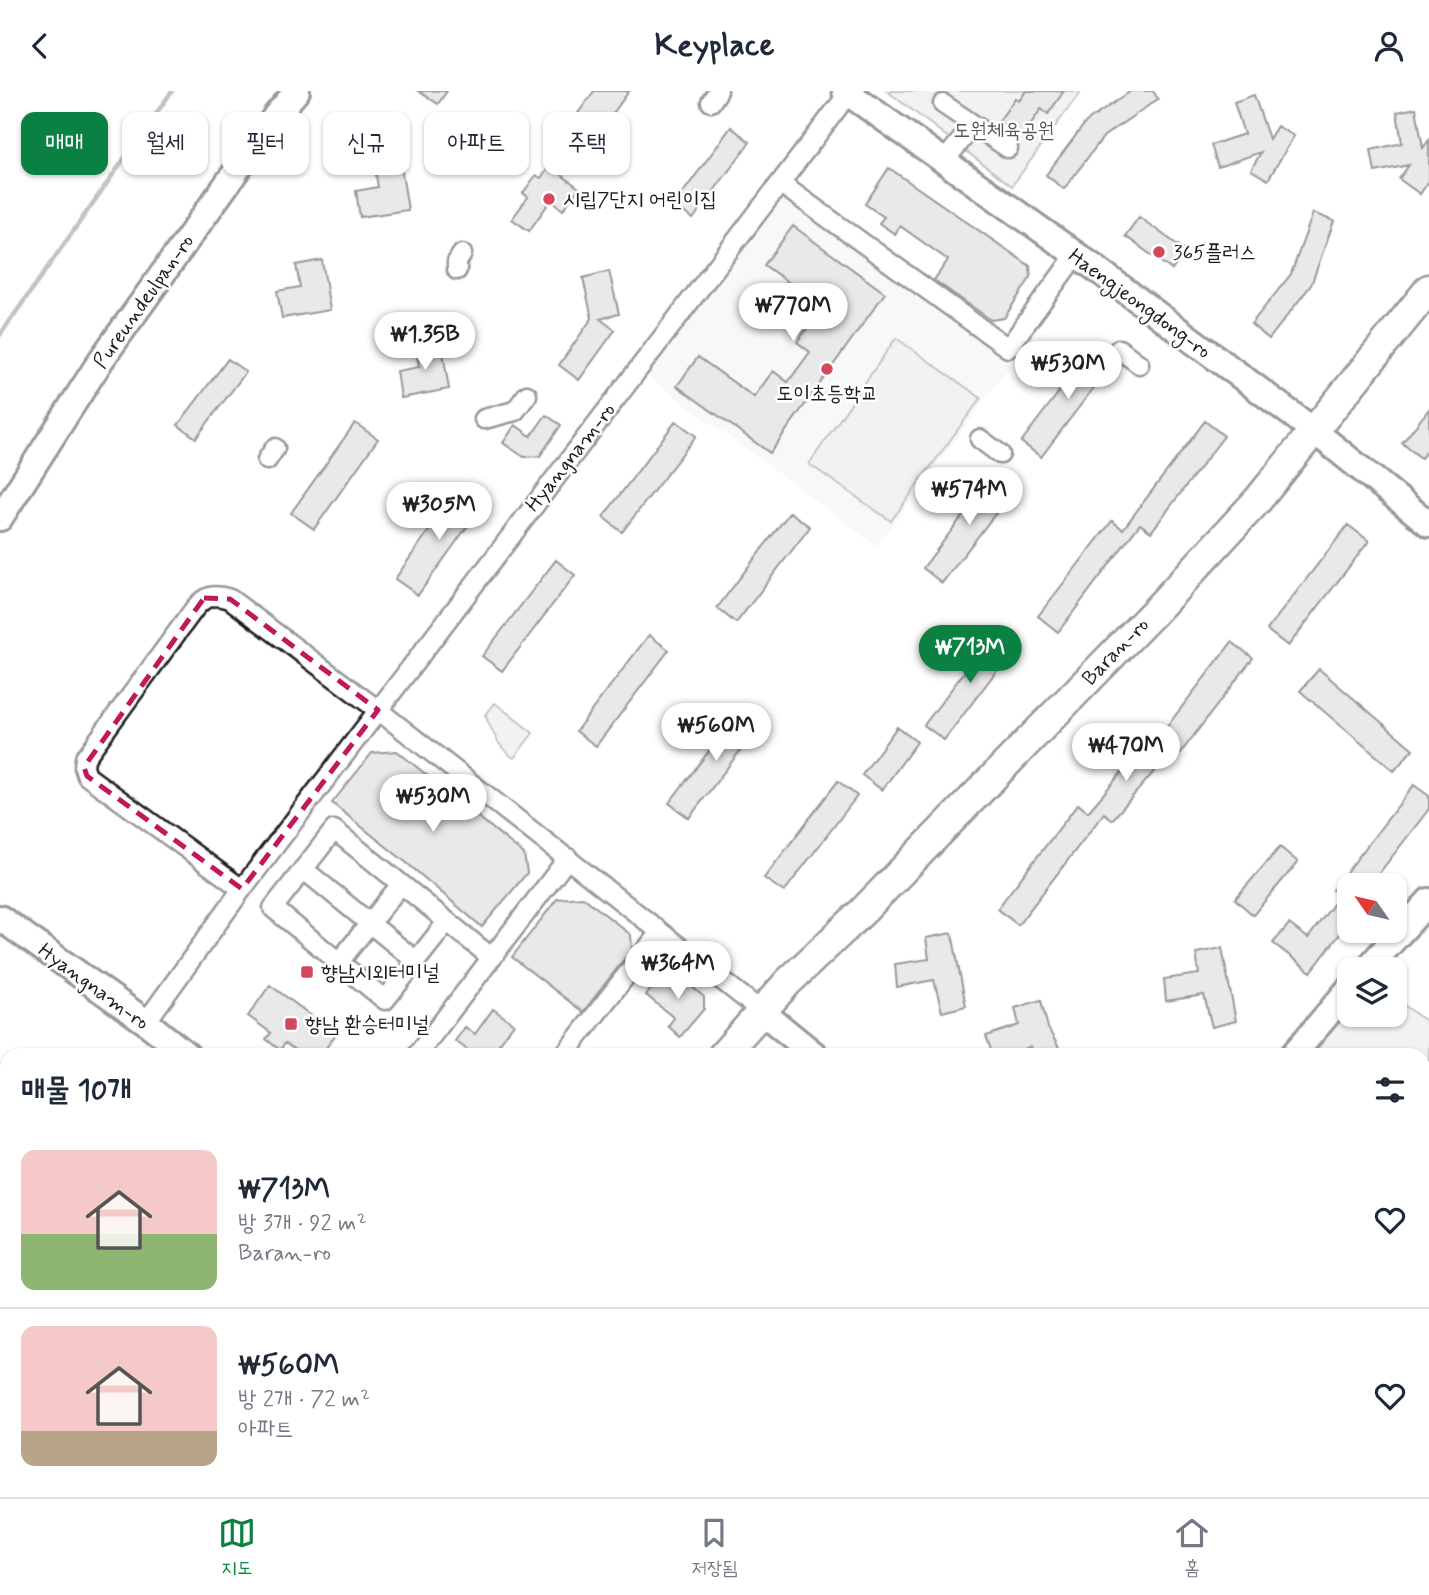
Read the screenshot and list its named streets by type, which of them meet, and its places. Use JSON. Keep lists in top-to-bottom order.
{
  "streets": {
    "main road": ["Baran-ro"],
    "street": ["Pureundeulpan-ro", "Haengjeongdong-ro", "Hyangnam-ro"]
  },
  "crossings": [
    ["Haengjeongdong-ro", "Hyangnam-ro"],
    ["Haengjeongdong-ro", "Baran-ro"]
  ],
  "parks": ["도원체육공원"],
  "places": {
    "other": ["시립7단지 어린이집", "365플러스", "도이초등학교"],
    "transit": ["향남시외터미널", "향남 환승터미널"]
  },
  "north": "top left",
  "page": {
    "header": "Keyplace",
    "chip": [
      "매매",
      "월세",
      "필터",
      "신규",
      "아파트",
      "주택"
    ],
    "price": [
      "₩770M",
      "₩1.35B",
      "₩530M",
      "₩574M",
      "₩305M",
      "₩713M",
      "₩560M",
      "₩470M",
      "₩530M",
      "₩364M"
    ],
    "heading": "매물 10개",
    "list": [
      {
        "name": "₩713M",
        "note": "방 3개 · 92 m² · Baran-ro"
      },
      {
        "name": "₩560M",
        "note": "방 2개 · 72 m² · 아파트"
      }
    ],
    "tabs": ["지도", "저장됨", "홈"]
  }
}
